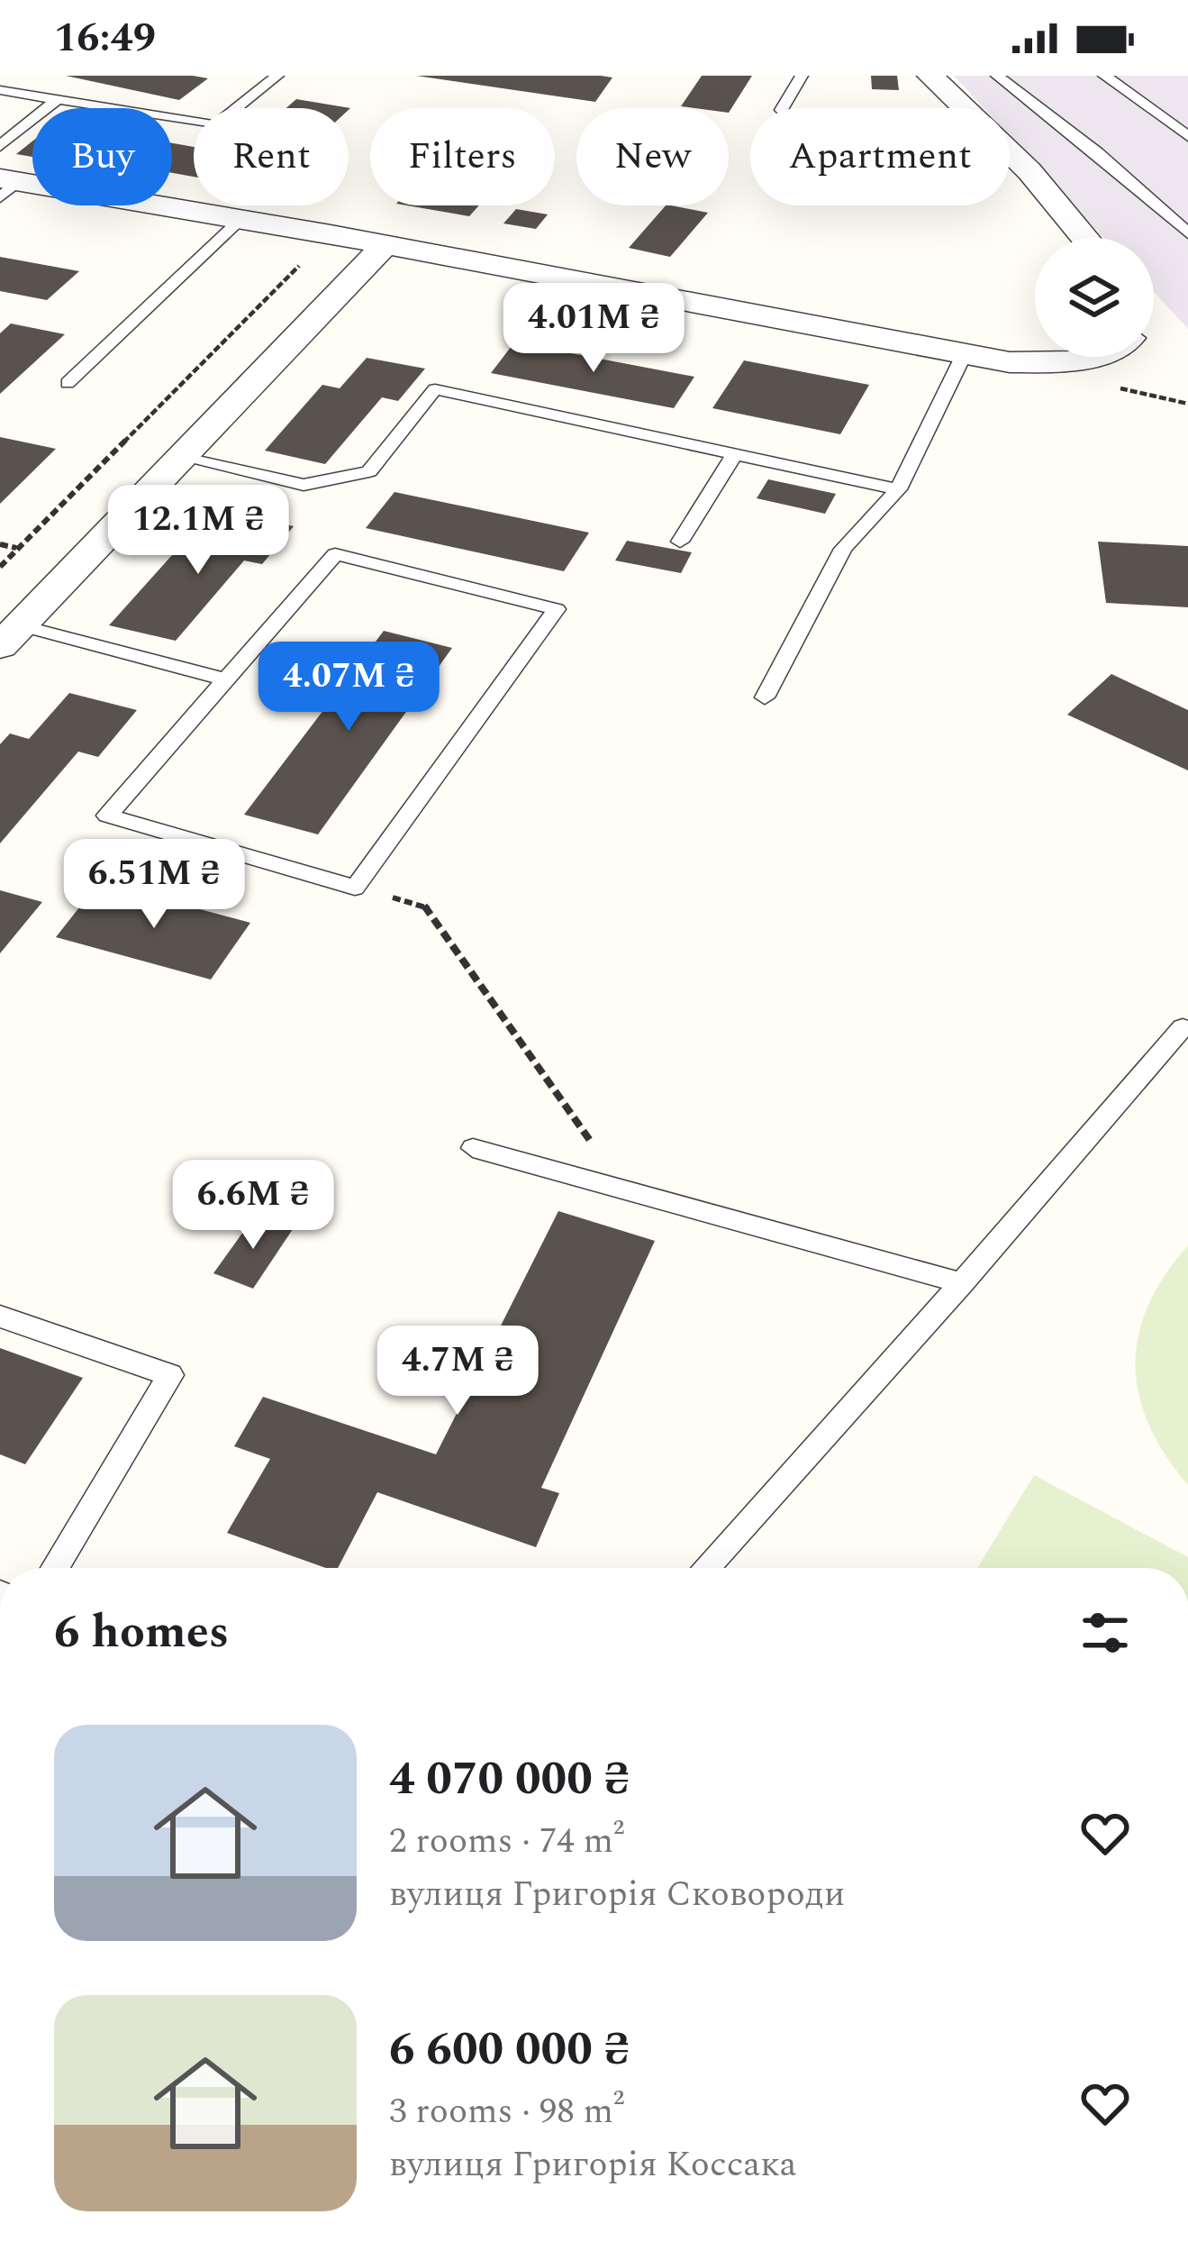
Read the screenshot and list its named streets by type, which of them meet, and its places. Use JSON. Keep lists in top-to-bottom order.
{
  "page": {
    "status": "16:49",
    "chip": [
      "Buy",
      "Rent",
      "Filters",
      "New",
      "Apartment"
    ],
    "price": [
      "4.01M ₴",
      "12.1M ₴",
      "4.07M ₴",
      "6.51M ₴",
      "6.6M ₴",
      "4.7M ₴"
    ],
    "heading": "6 homes",
    "list": [
      {
        "name": "4 070 000 ₴",
        "note": "2 rooms · 74 m² · вулиця Григорія Сковороди"
      },
      {
        "name": "6 600 000 ₴",
        "note": "3 rooms · 98 m² · вулиця Григорія Коссака"
      }
    ]
  }
}
